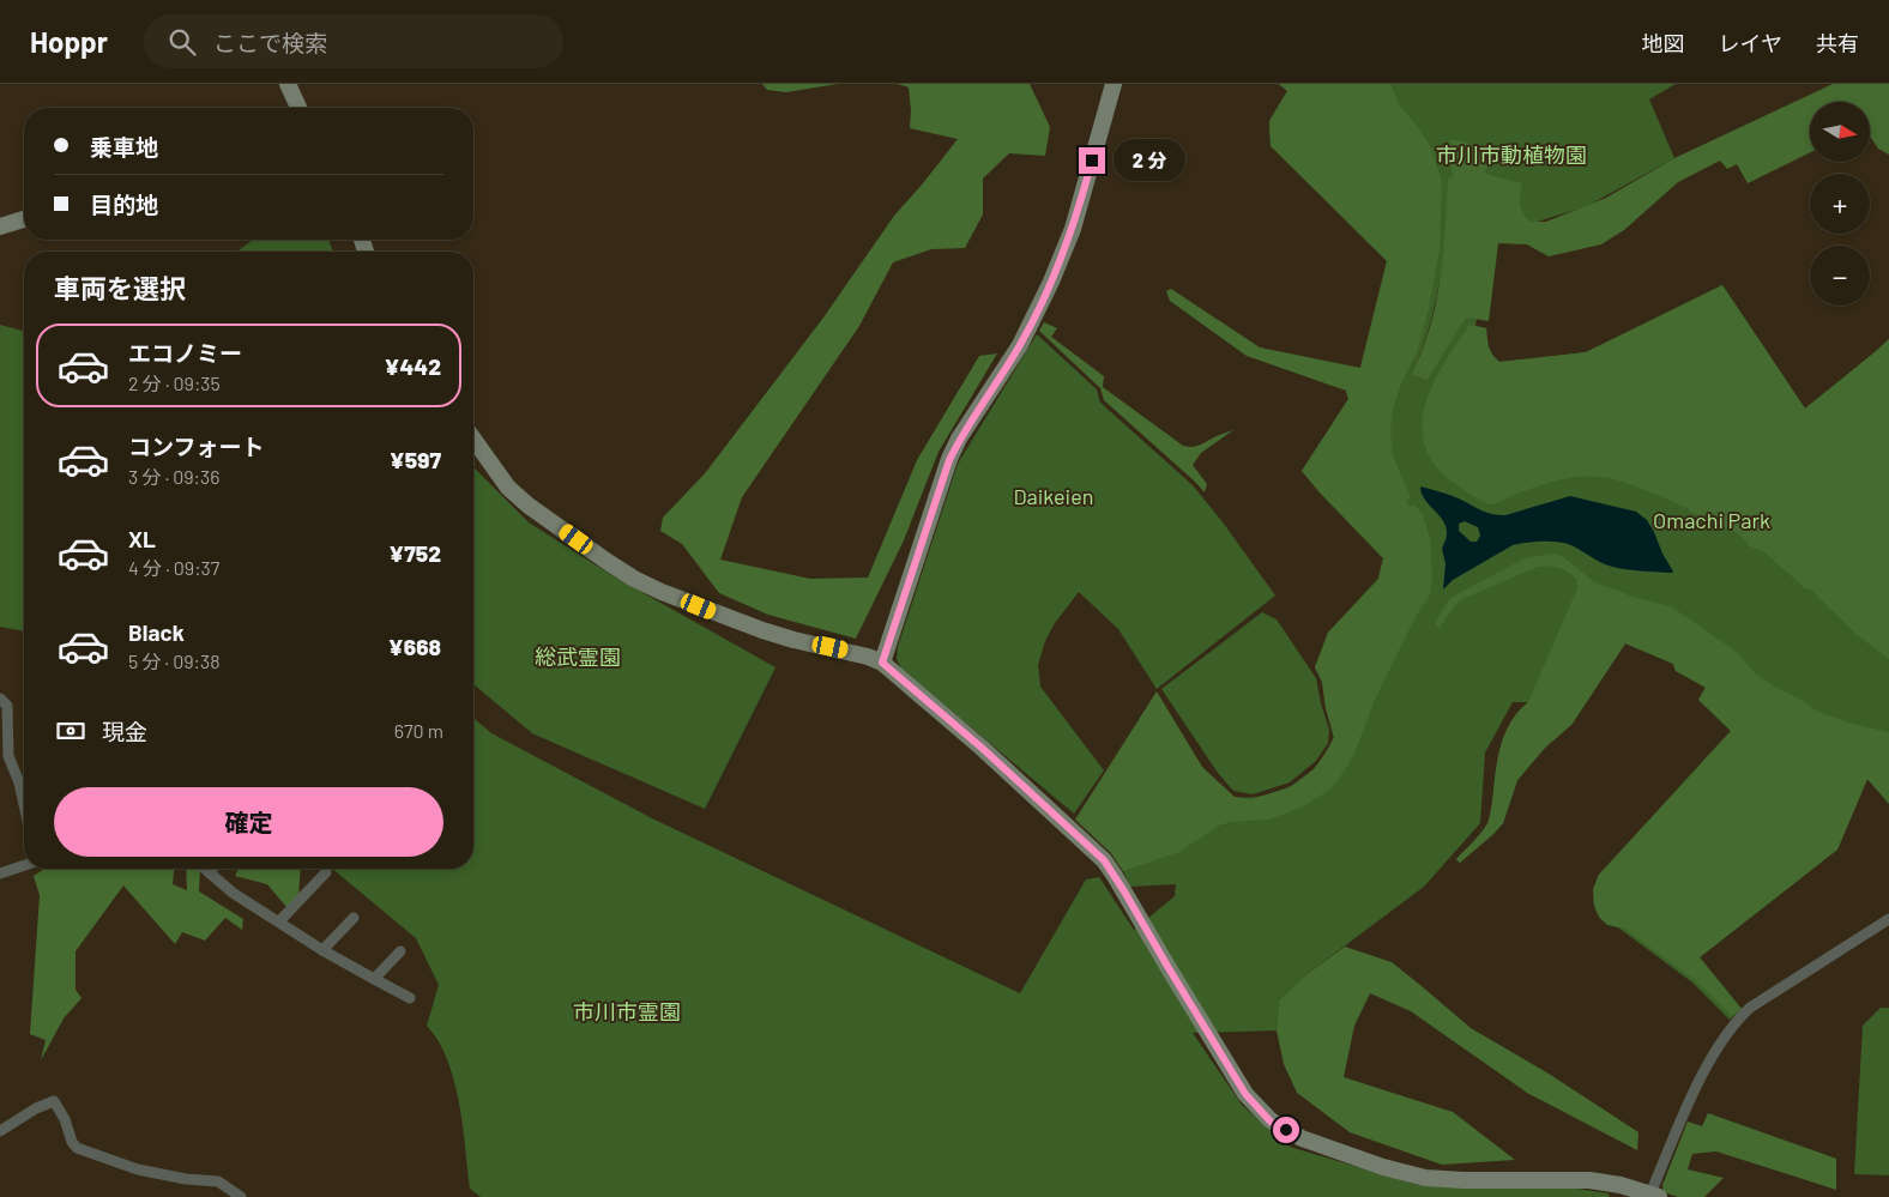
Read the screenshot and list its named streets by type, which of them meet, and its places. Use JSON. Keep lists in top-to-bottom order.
{
  "parks": [
    "市川市動植物園",
    "Daikeien",
    "Omachi Park",
    "総武霊園",
    "市川市霊園"
  ],
  "north": "right",
  "page": {
    "header": "Hoppr",
    "search": "ここで検索",
    "nav": ["地図", "レイヤ", "共有"],
    "map_buttons": ["+", "−"],
    "banner": ["乗車地", "目的地"],
    "bubble": "2 分",
    "heading": "車両を選択",
    "list": [
      {
        "name": "エコノミー",
        "note": "2 分 · 09:35",
        "value": "¥442"
      },
      {
        "name": "コンフォート",
        "note": "3 分 · 09:36",
        "value": "¥597"
      },
      {
        "name": "XL",
        "note": "4 分 · 09:37",
        "value": "¥752"
      },
      {
        "name": "Black",
        "note": "5 分 · 09:38",
        "value": "¥668"
      }
    ],
    "pay": ["現金", "670 m"],
    "buttons": "確定"
  }
}
